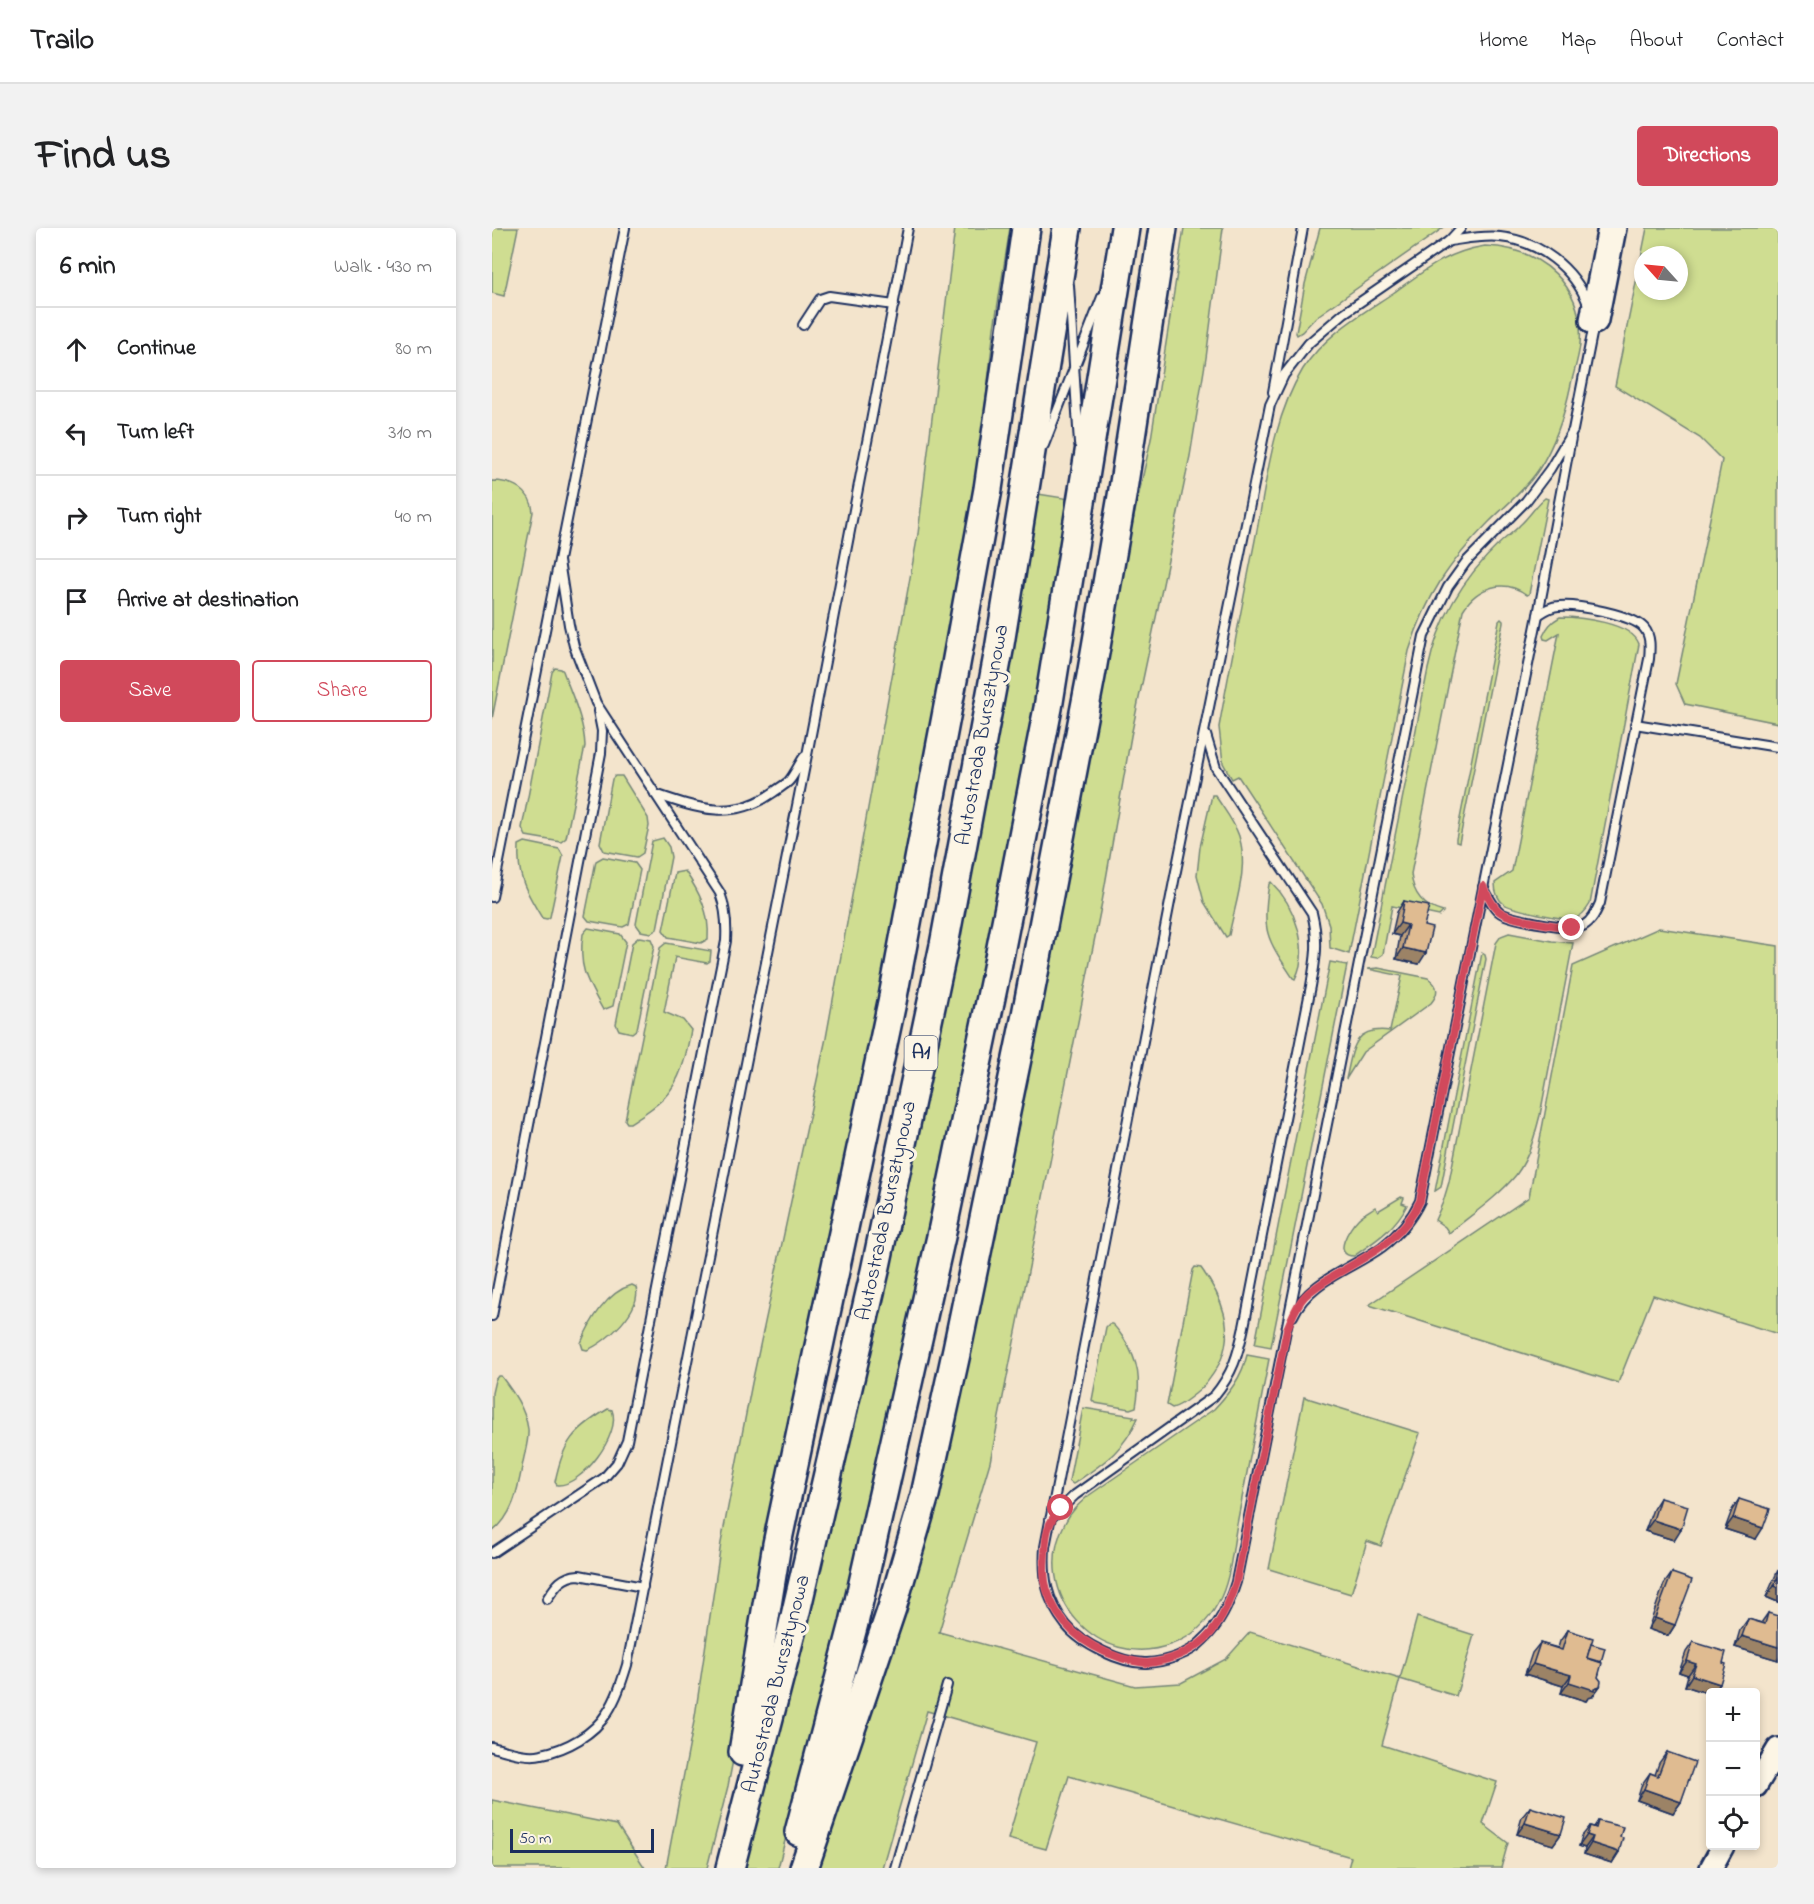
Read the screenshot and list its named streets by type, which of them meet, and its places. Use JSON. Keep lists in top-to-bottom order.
{
  "streets": {
    "highway": ["Autostrada Bursztynowa", "A1"]
  },
  "scale_bar": "50 m",
  "north": "top left",
  "page": {
    "header": "Trailo",
    "nav": [
      "Home",
      "Map",
      "About",
      "Contact"
    ],
    "title": "Find us",
    "buttons": [
      "Directions",
      ["Save", "Share"]
    ],
    "heading": ["6 min", "Walk · 430 m"],
    "list": [
      ["Continue", "80 m"],
      ["Turn left", "310 m"],
      ["Turn right", "40 m"],
      "Arrive at destination"
    ],
    "map_buttons": ["+", "−"],
    "scale": "50 m"
  }
}
